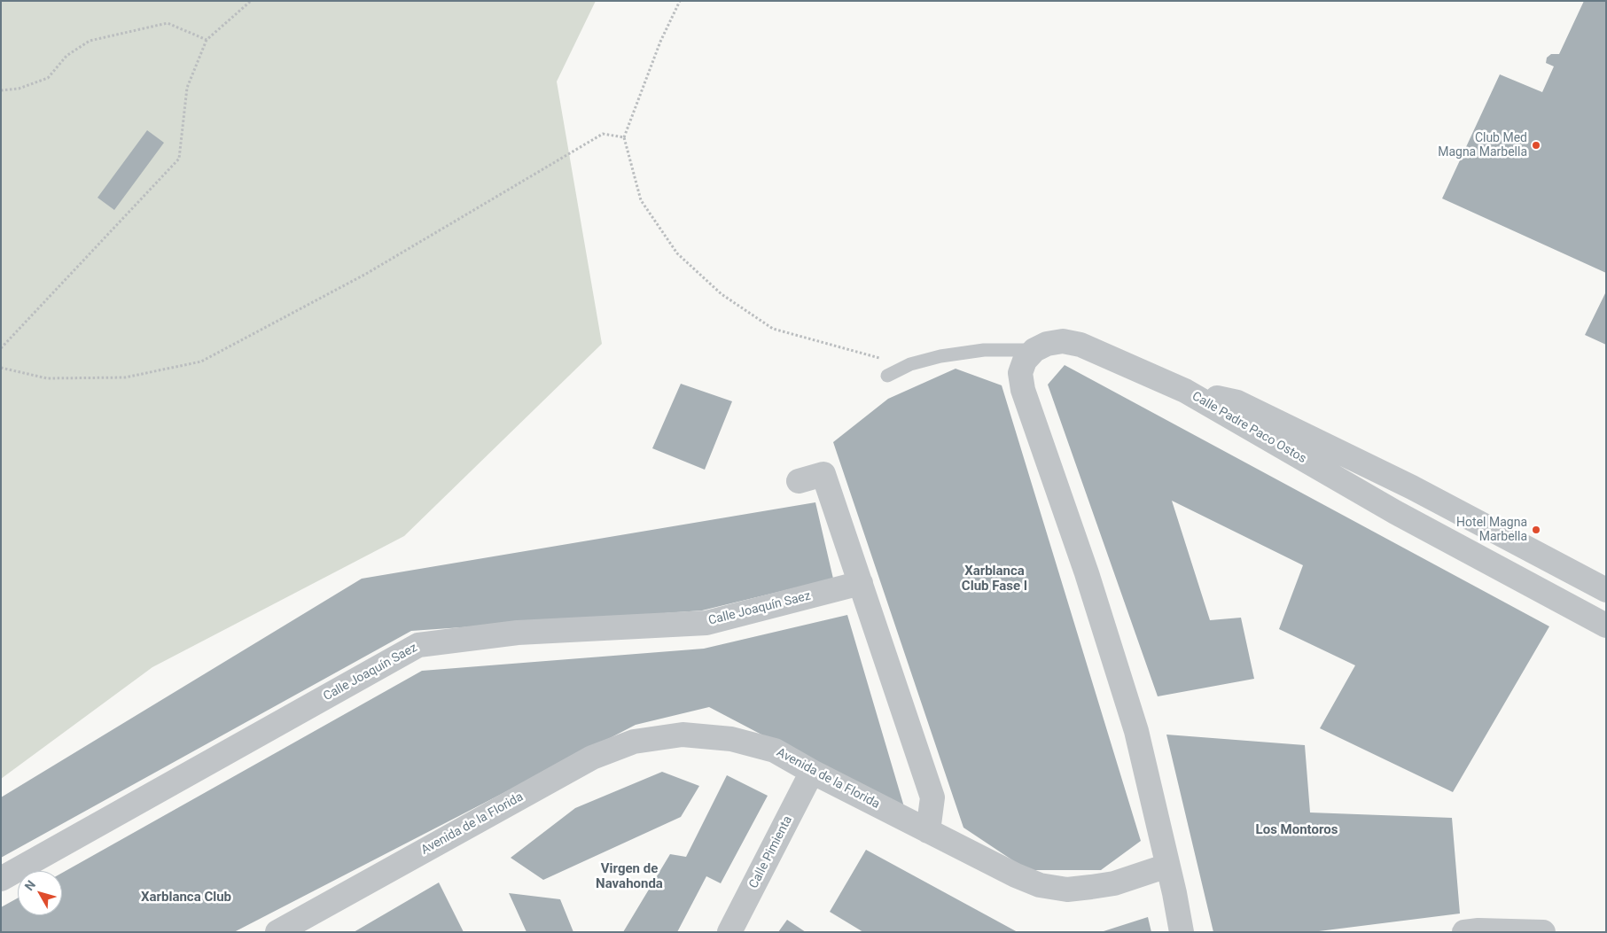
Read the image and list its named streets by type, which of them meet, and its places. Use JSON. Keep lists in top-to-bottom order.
{
  "streets": {
    "street": [
      "Calle Padre Paco Ostos",
      "Calle Joaquín Saez",
      "Avenida de la Florida",
      "Calle Pimienta"
    ]
  },
  "crossings": [
    ["Avenida de la Florida", "Calle Pimienta"]
  ],
  "districts": [
    "Xarblanca Club Fase I",
    "Los Montoros",
    "Virgen de Navahonda",
    "Xarblanca Club"
  ],
  "places": ["Club Med Magna Marbella", "Hotel Magna Marbella"],
  "north": "top left"
}
